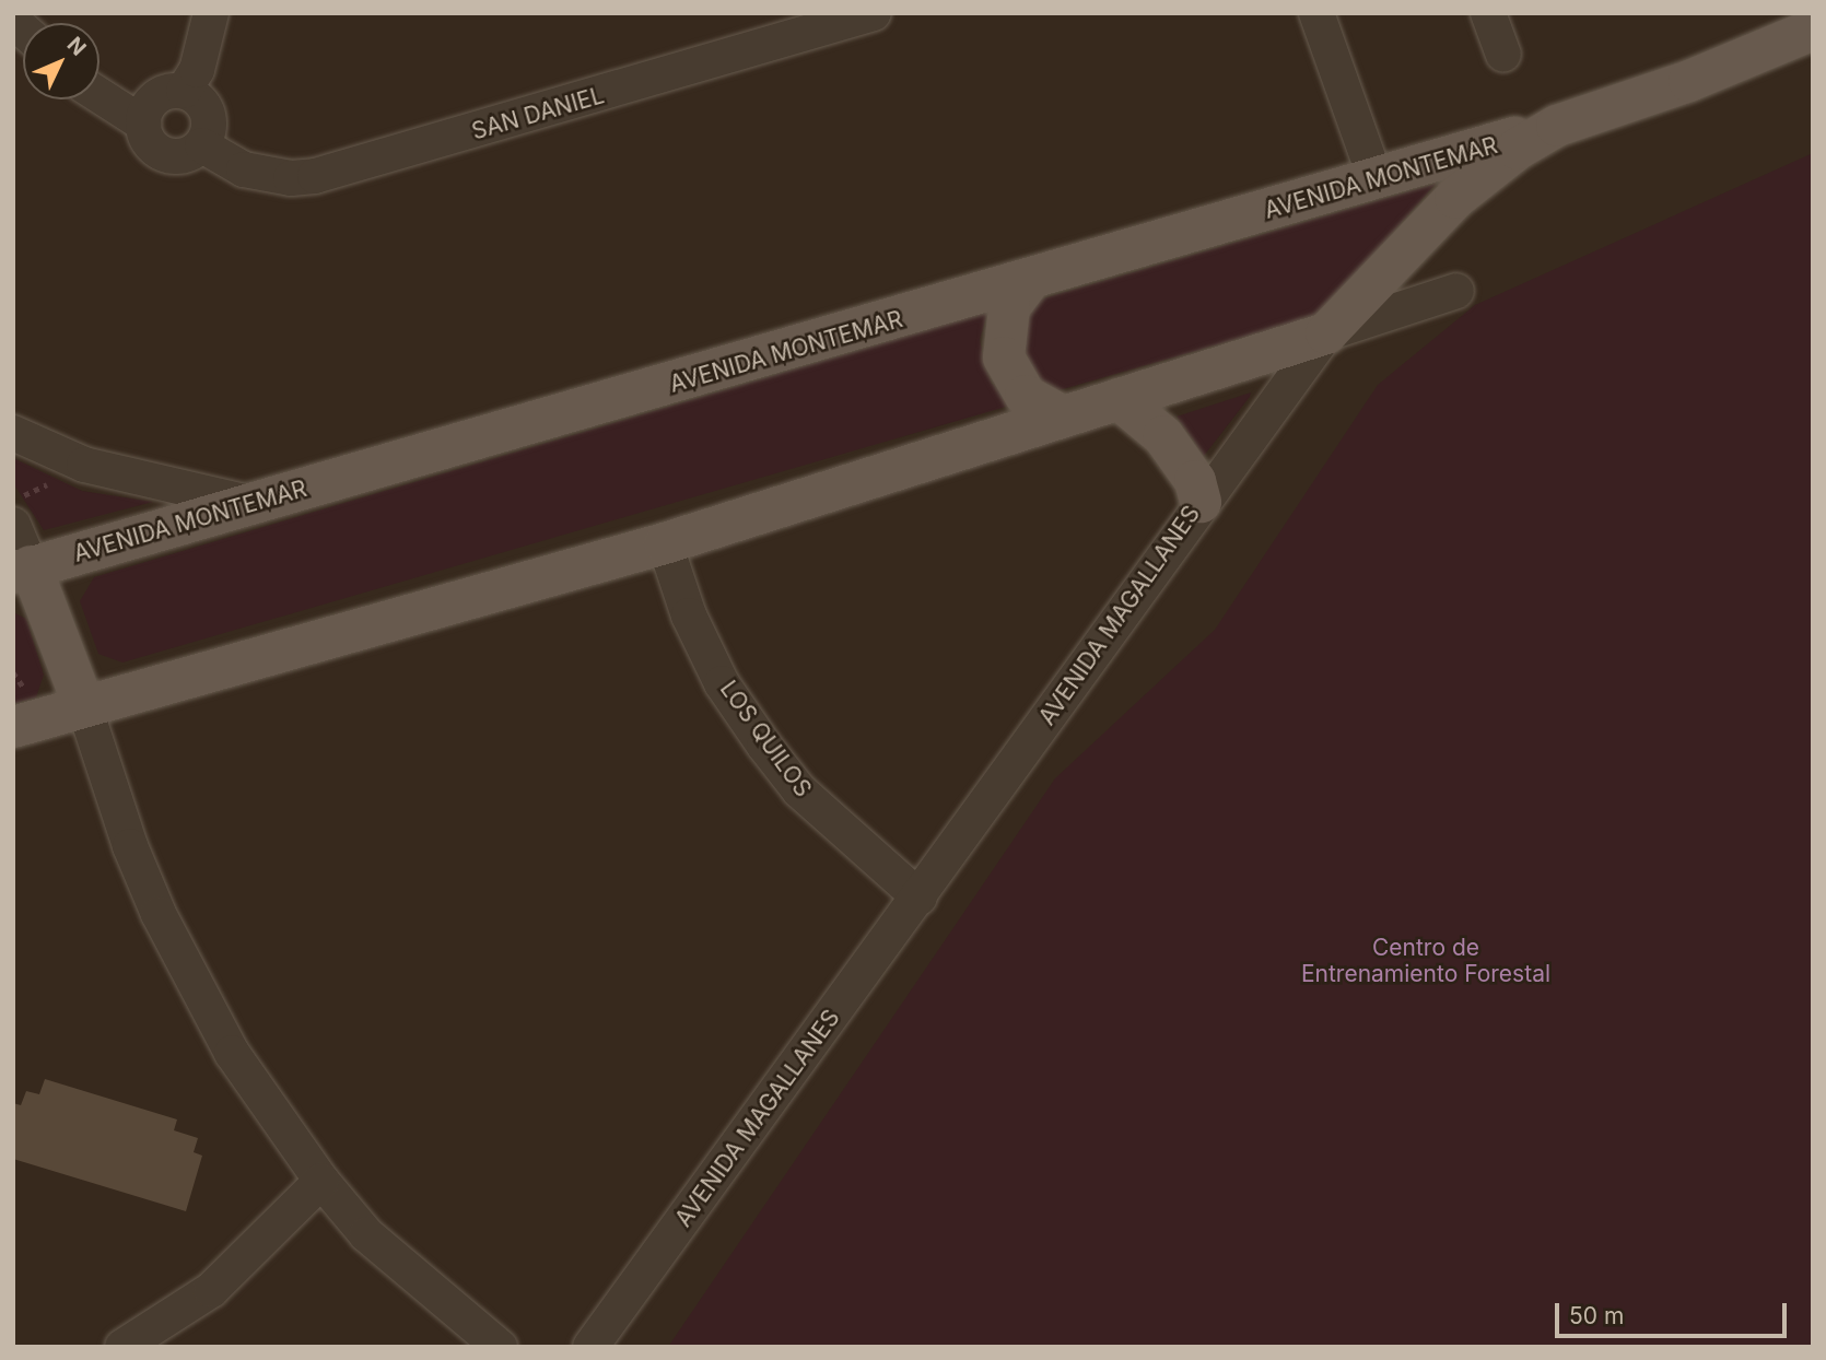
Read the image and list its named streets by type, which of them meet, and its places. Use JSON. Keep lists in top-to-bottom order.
{
  "streets": {
    "main road": ["AVENIDA MONTEMAR", "AVENIDA MAGALLANES"],
    "street": ["SAN DANIEL", "LOS QUILOS"]
  },
  "crossings": [
    ["AVENIDA MONTEMAR", "AVENIDA MAGALLANES"],
    ["AVENIDA MAGALLANES", "LOS QUILOS"]
  ],
  "parks": ["Centro de Entrenamiento Forestal"],
  "scale_bar": "50 m",
  "north": "top right"
}
